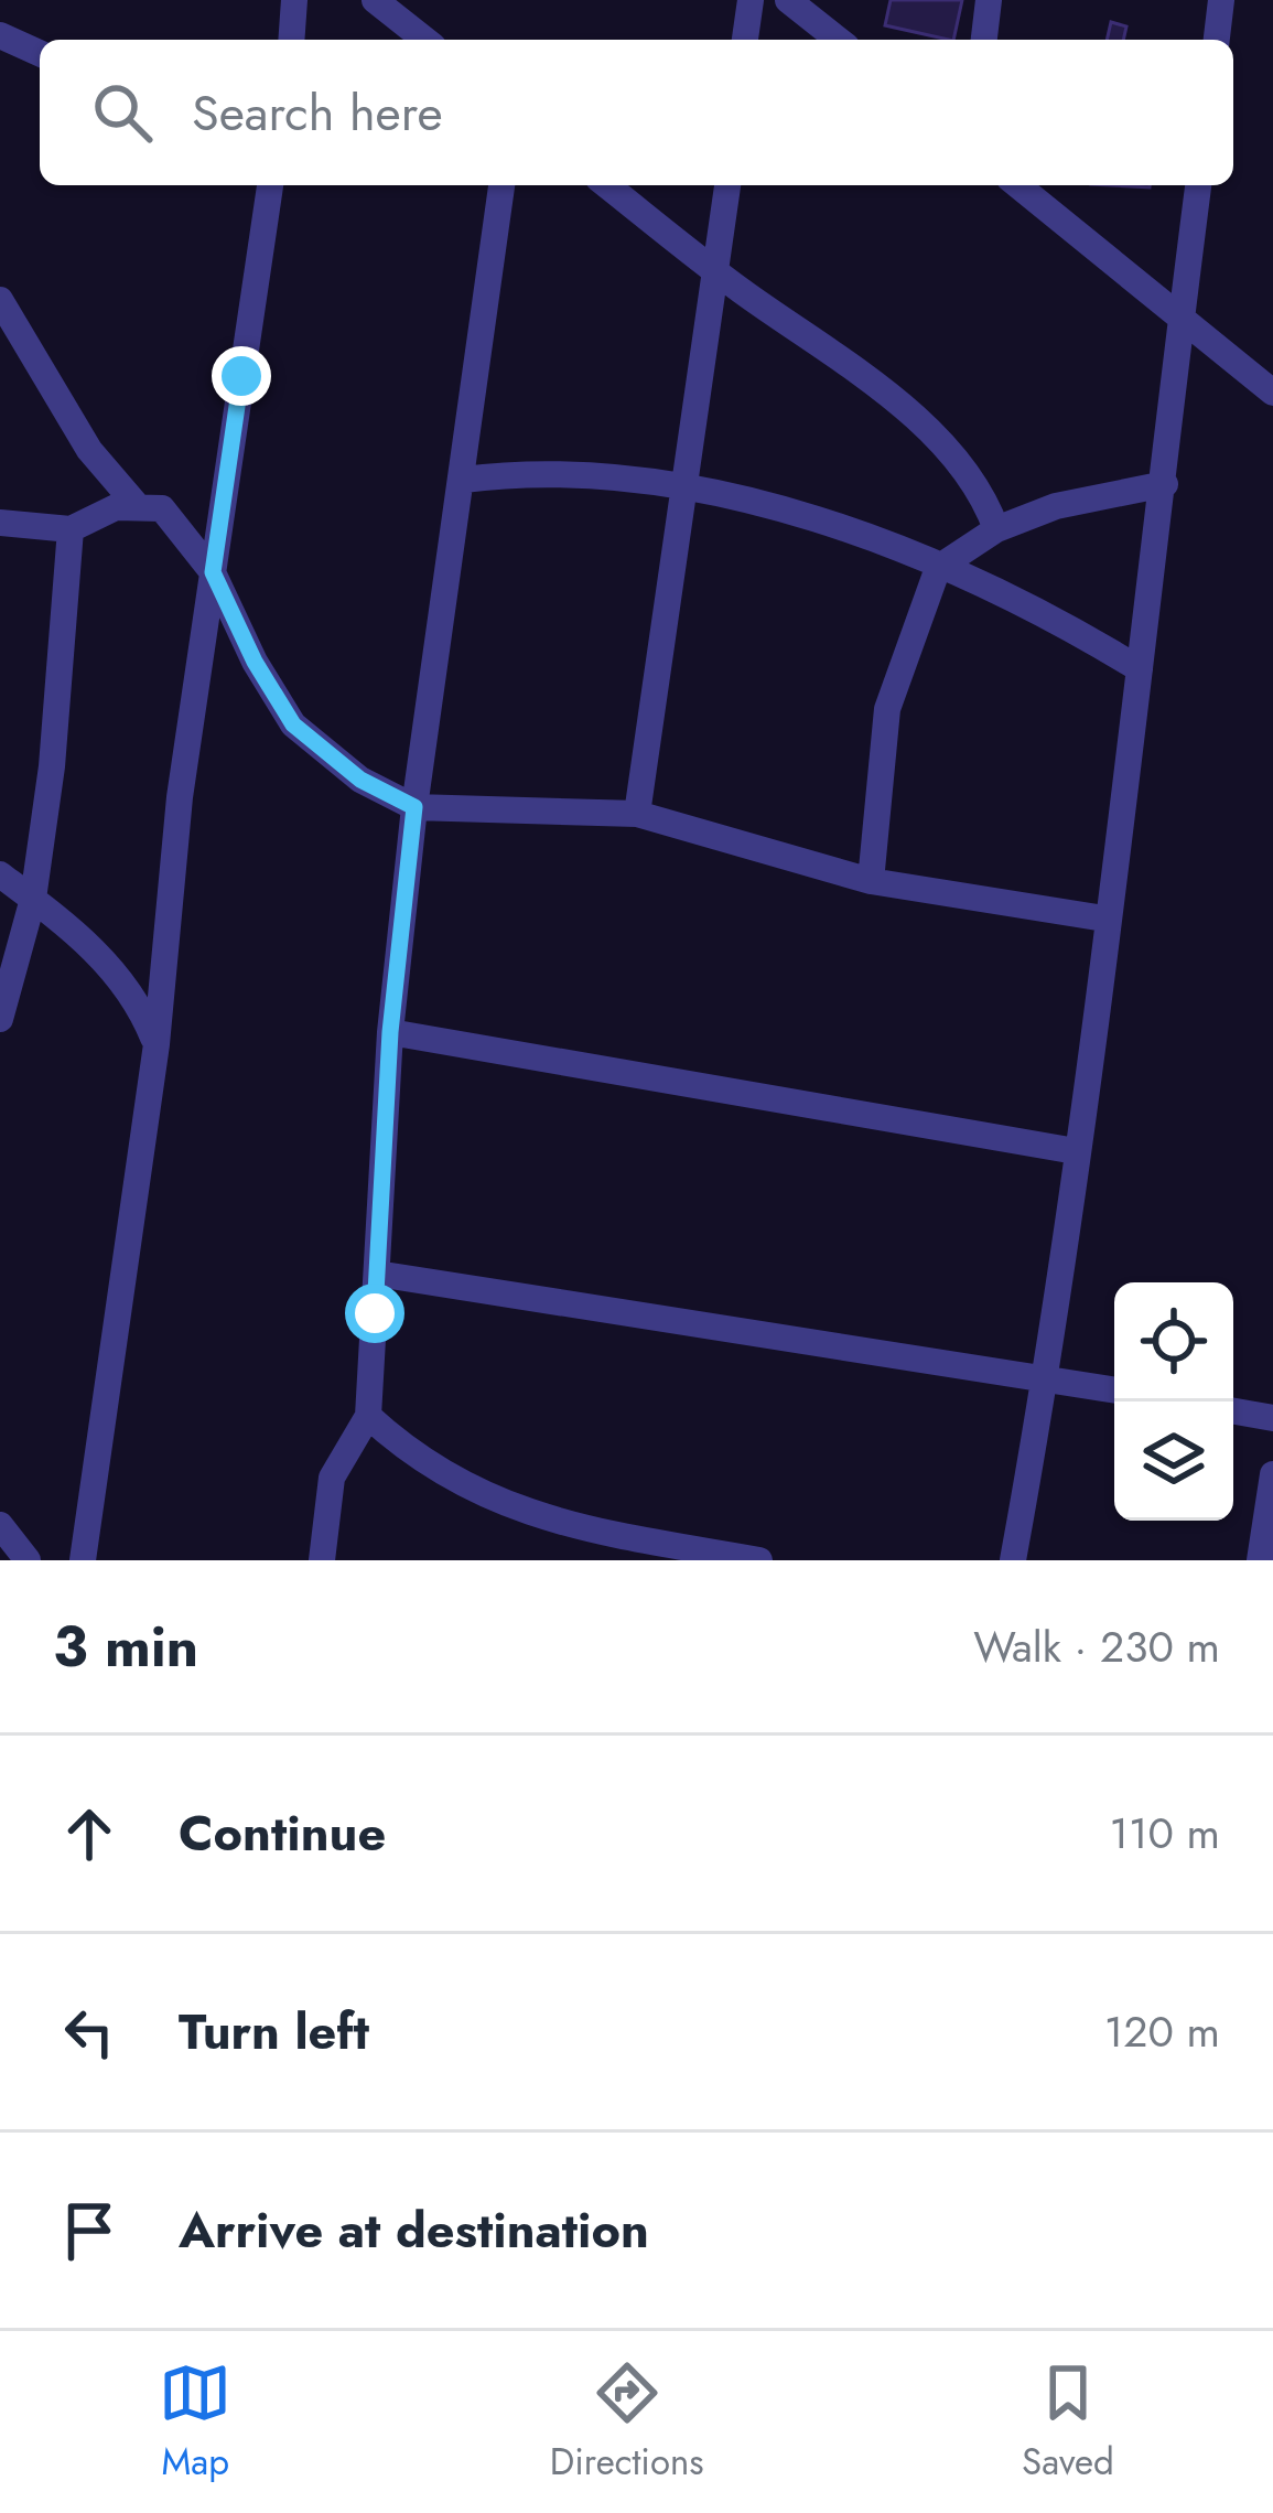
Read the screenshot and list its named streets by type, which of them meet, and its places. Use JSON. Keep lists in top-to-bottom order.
{
  "page": {
    "search": "Search here",
    "heading": ["3 min", "Walk · 230 m"],
    "list": [
      ["Continue", "110 m"],
      ["Turn left", "120 m"],
      "Arrive at destination"
    ],
    "nav": ["Map", "Directions", "Saved"]
  }
}
